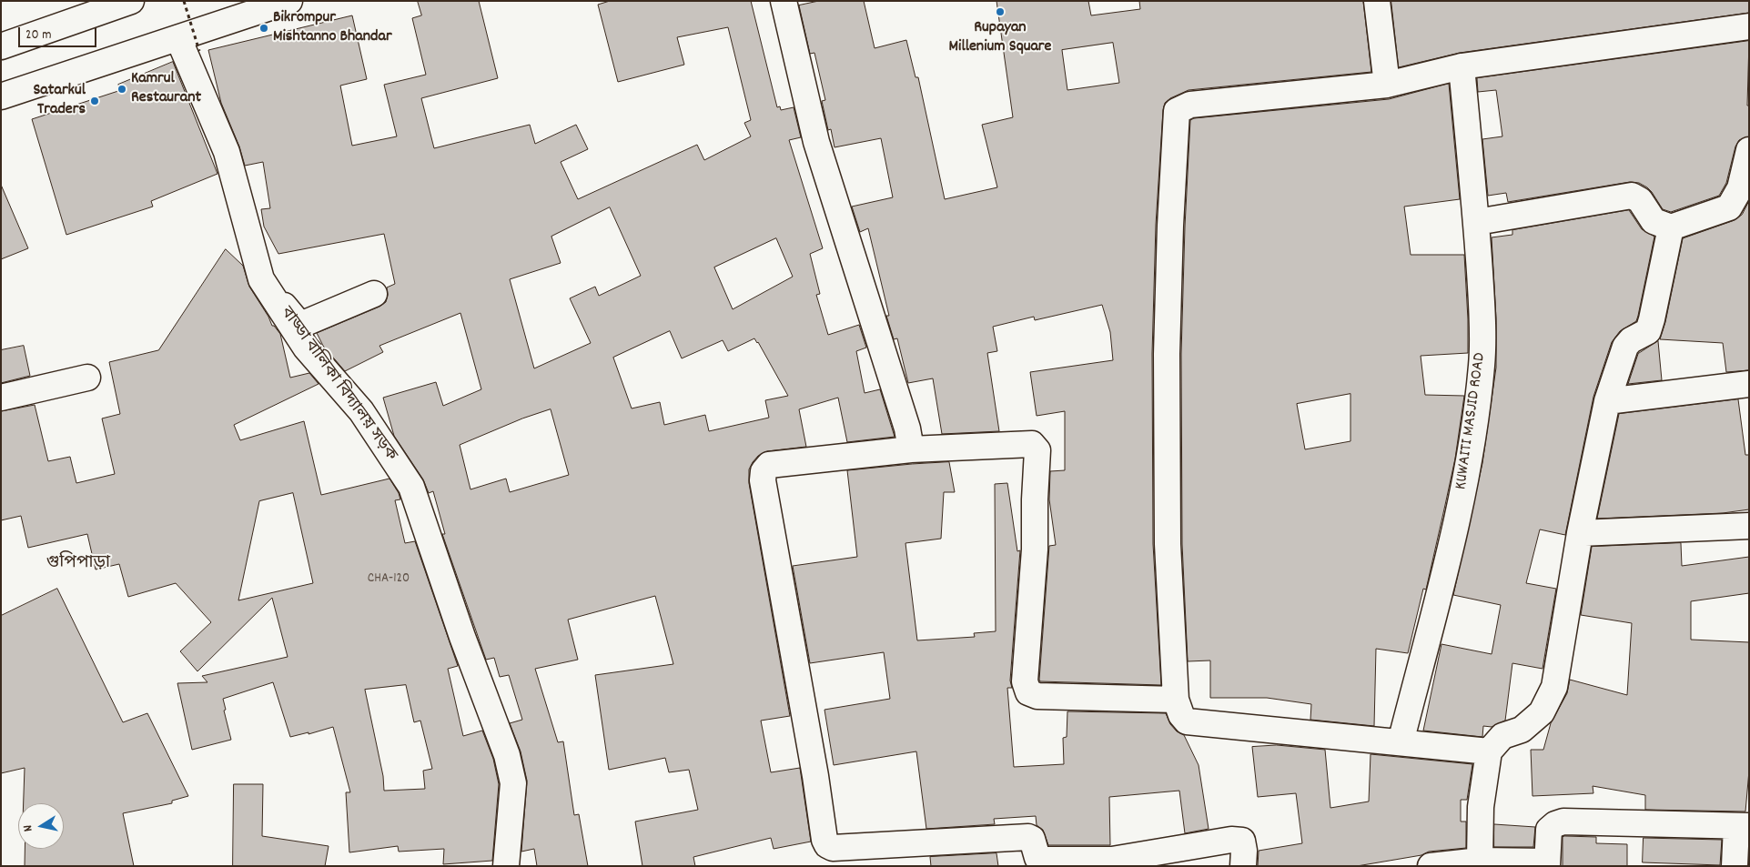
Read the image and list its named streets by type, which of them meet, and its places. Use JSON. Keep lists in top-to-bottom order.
{
  "streets": {
    "street": ["বাড্ডা বালিকা বিদ্যালয় সড়ক", "KUWAITI MASJID ROAD"]
  },
  "districts": ["গুপিপাড়া"],
  "places": [
    "Rupayan Millenium Square",
    "Bikrompur Mishtanno Bhandar",
    "Kamrul Restaurant",
    "Satarkul Traders"
  ],
  "house_numbers": ["CHA-120"],
  "scale_bar": "20 m",
  "north": "left"
}
